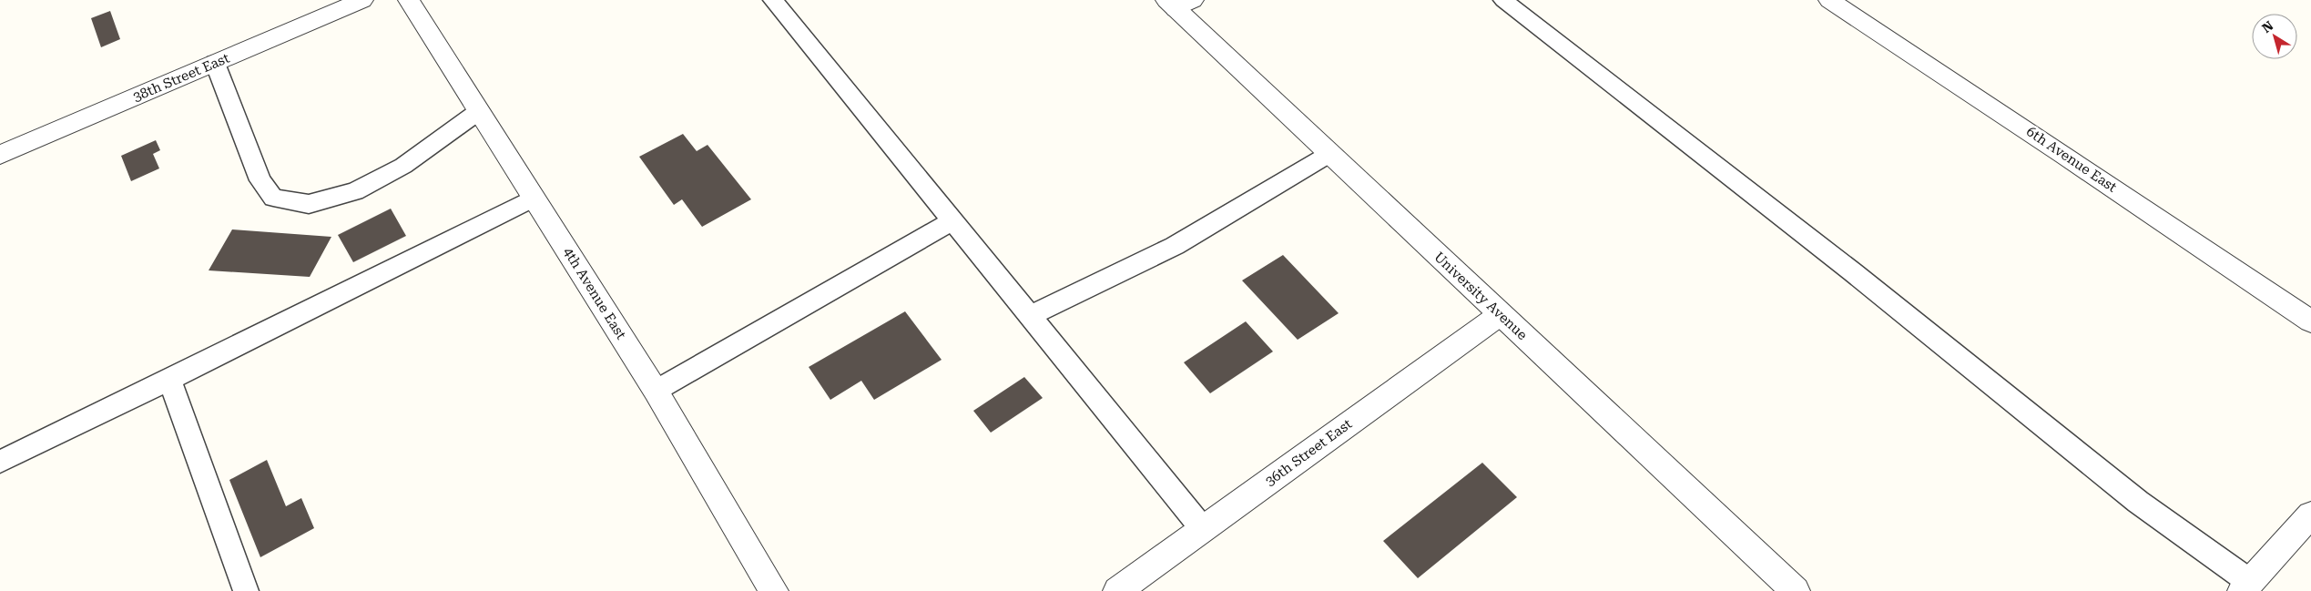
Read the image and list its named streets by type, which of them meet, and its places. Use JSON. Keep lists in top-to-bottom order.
{
  "streets": {
    "street": [
      "38th Street East",
      "6th Avenue East",
      "4th Avenue East",
      "University Avenue",
      "36th Street East"
    ]
  },
  "crossings": [
    ["University Avenue", "36th Street East"]
  ],
  "north": "top left"
}
